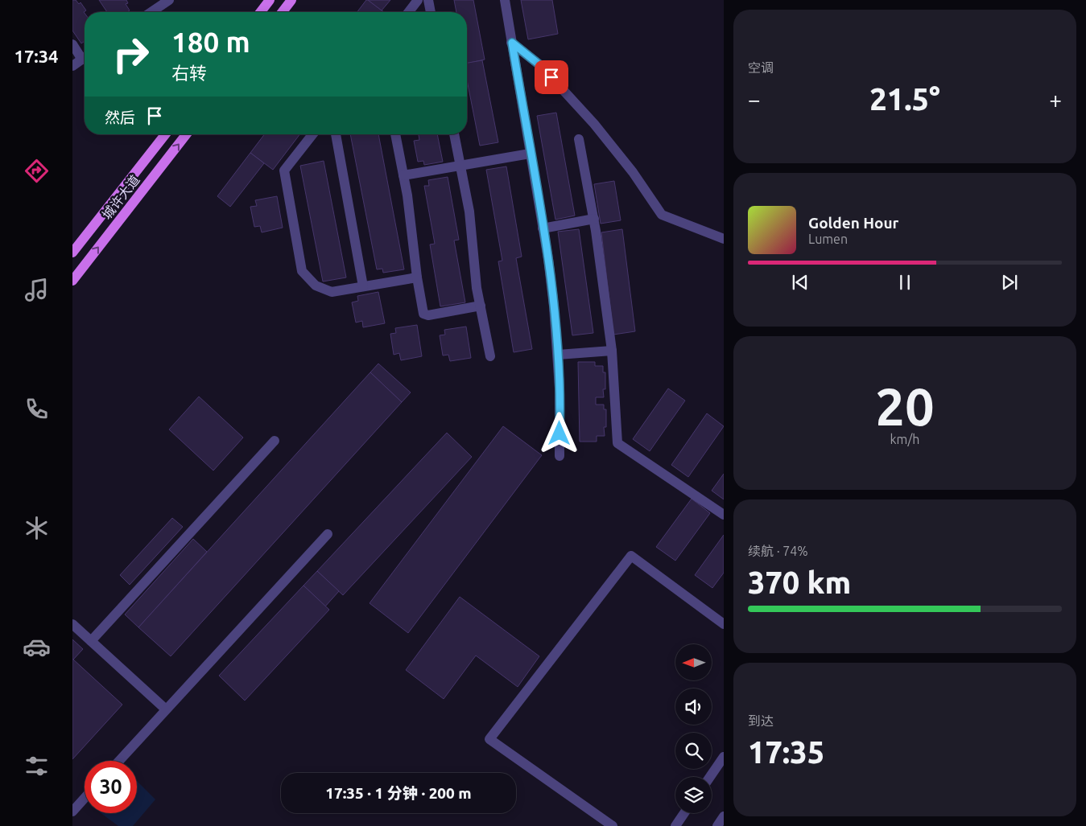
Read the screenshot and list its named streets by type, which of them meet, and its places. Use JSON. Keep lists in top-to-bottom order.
{
  "streets": {
    "main road": ["城许大道"]
  },
  "north": "left",
  "page": {
    "tabs": "17:34",
    "tile": [
      "空调",
      ["20", "km/h"],
      ["续航 · 74%", "370 km"],
      ["到达", "17:35"]
    ],
    "turn": ["180 m", "右转"],
    "heat": ["−", "21.5°", "+"],
    "then": "然后",
    "song": ["Golden Hour", "Lumen"],
    "limit": "30",
    "trip": "17:35 · 1 分钟 · 200 m"
  }
}
